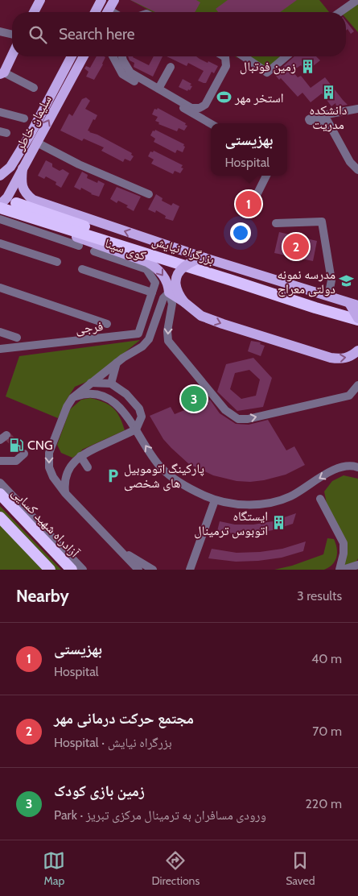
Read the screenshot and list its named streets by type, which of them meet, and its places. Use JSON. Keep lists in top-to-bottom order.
{
  "streets": {
    "highway": ["بزرگراه نیایش", "آزادراه شهید کسایی"],
    "main road": ["سلیمان خاطر"],
    "street": ["کوی سینا", "فرجی"]
  },
  "crossings": [
    ["سلیمان خاطر", "بزرگراه نیایش"],
    ["کوی سینا", "فرجی"]
  ],
  "places": {
    "building": ["زمین فوتبال", "دانشکده مدریت", "ایستگاه اتوبوس ترمینال"],
    "sports": ["استخر مهر"],
    "school or university": ["مدرسه نمونه دولتی معراج"],
    "fuel station": ["CNG"],
    "parking": ["پارکینگ اتوموبیل های شخصی"]
  },
  "page": {
    "search": "Search here",
    "popup": ["بهزیستی", "Hospital"],
    "pins": ["1", "2", "3"],
    "heading": ["Nearby", "3 results"],
    "list": [
      {
        "mark": "1",
        "name": "بهزیستی",
        "note": "Hospital",
        "value": "40 m"
      },
      {
        "mark": "2",
        "name": "مجتمع حرکت درمانی مهر",
        "note": "Hospital · بزرگراه نیایش",
        "value": "70 m"
      },
      {
        "mark": "3",
        "name": "زمین بازی کودک",
        "note": "Park · ورودی مسافران به ترمینال مرکزی تبریز",
        "value": "220 m"
      }
    ],
    "nav": ["Map", "Directions", "Saved"]
  }
}
